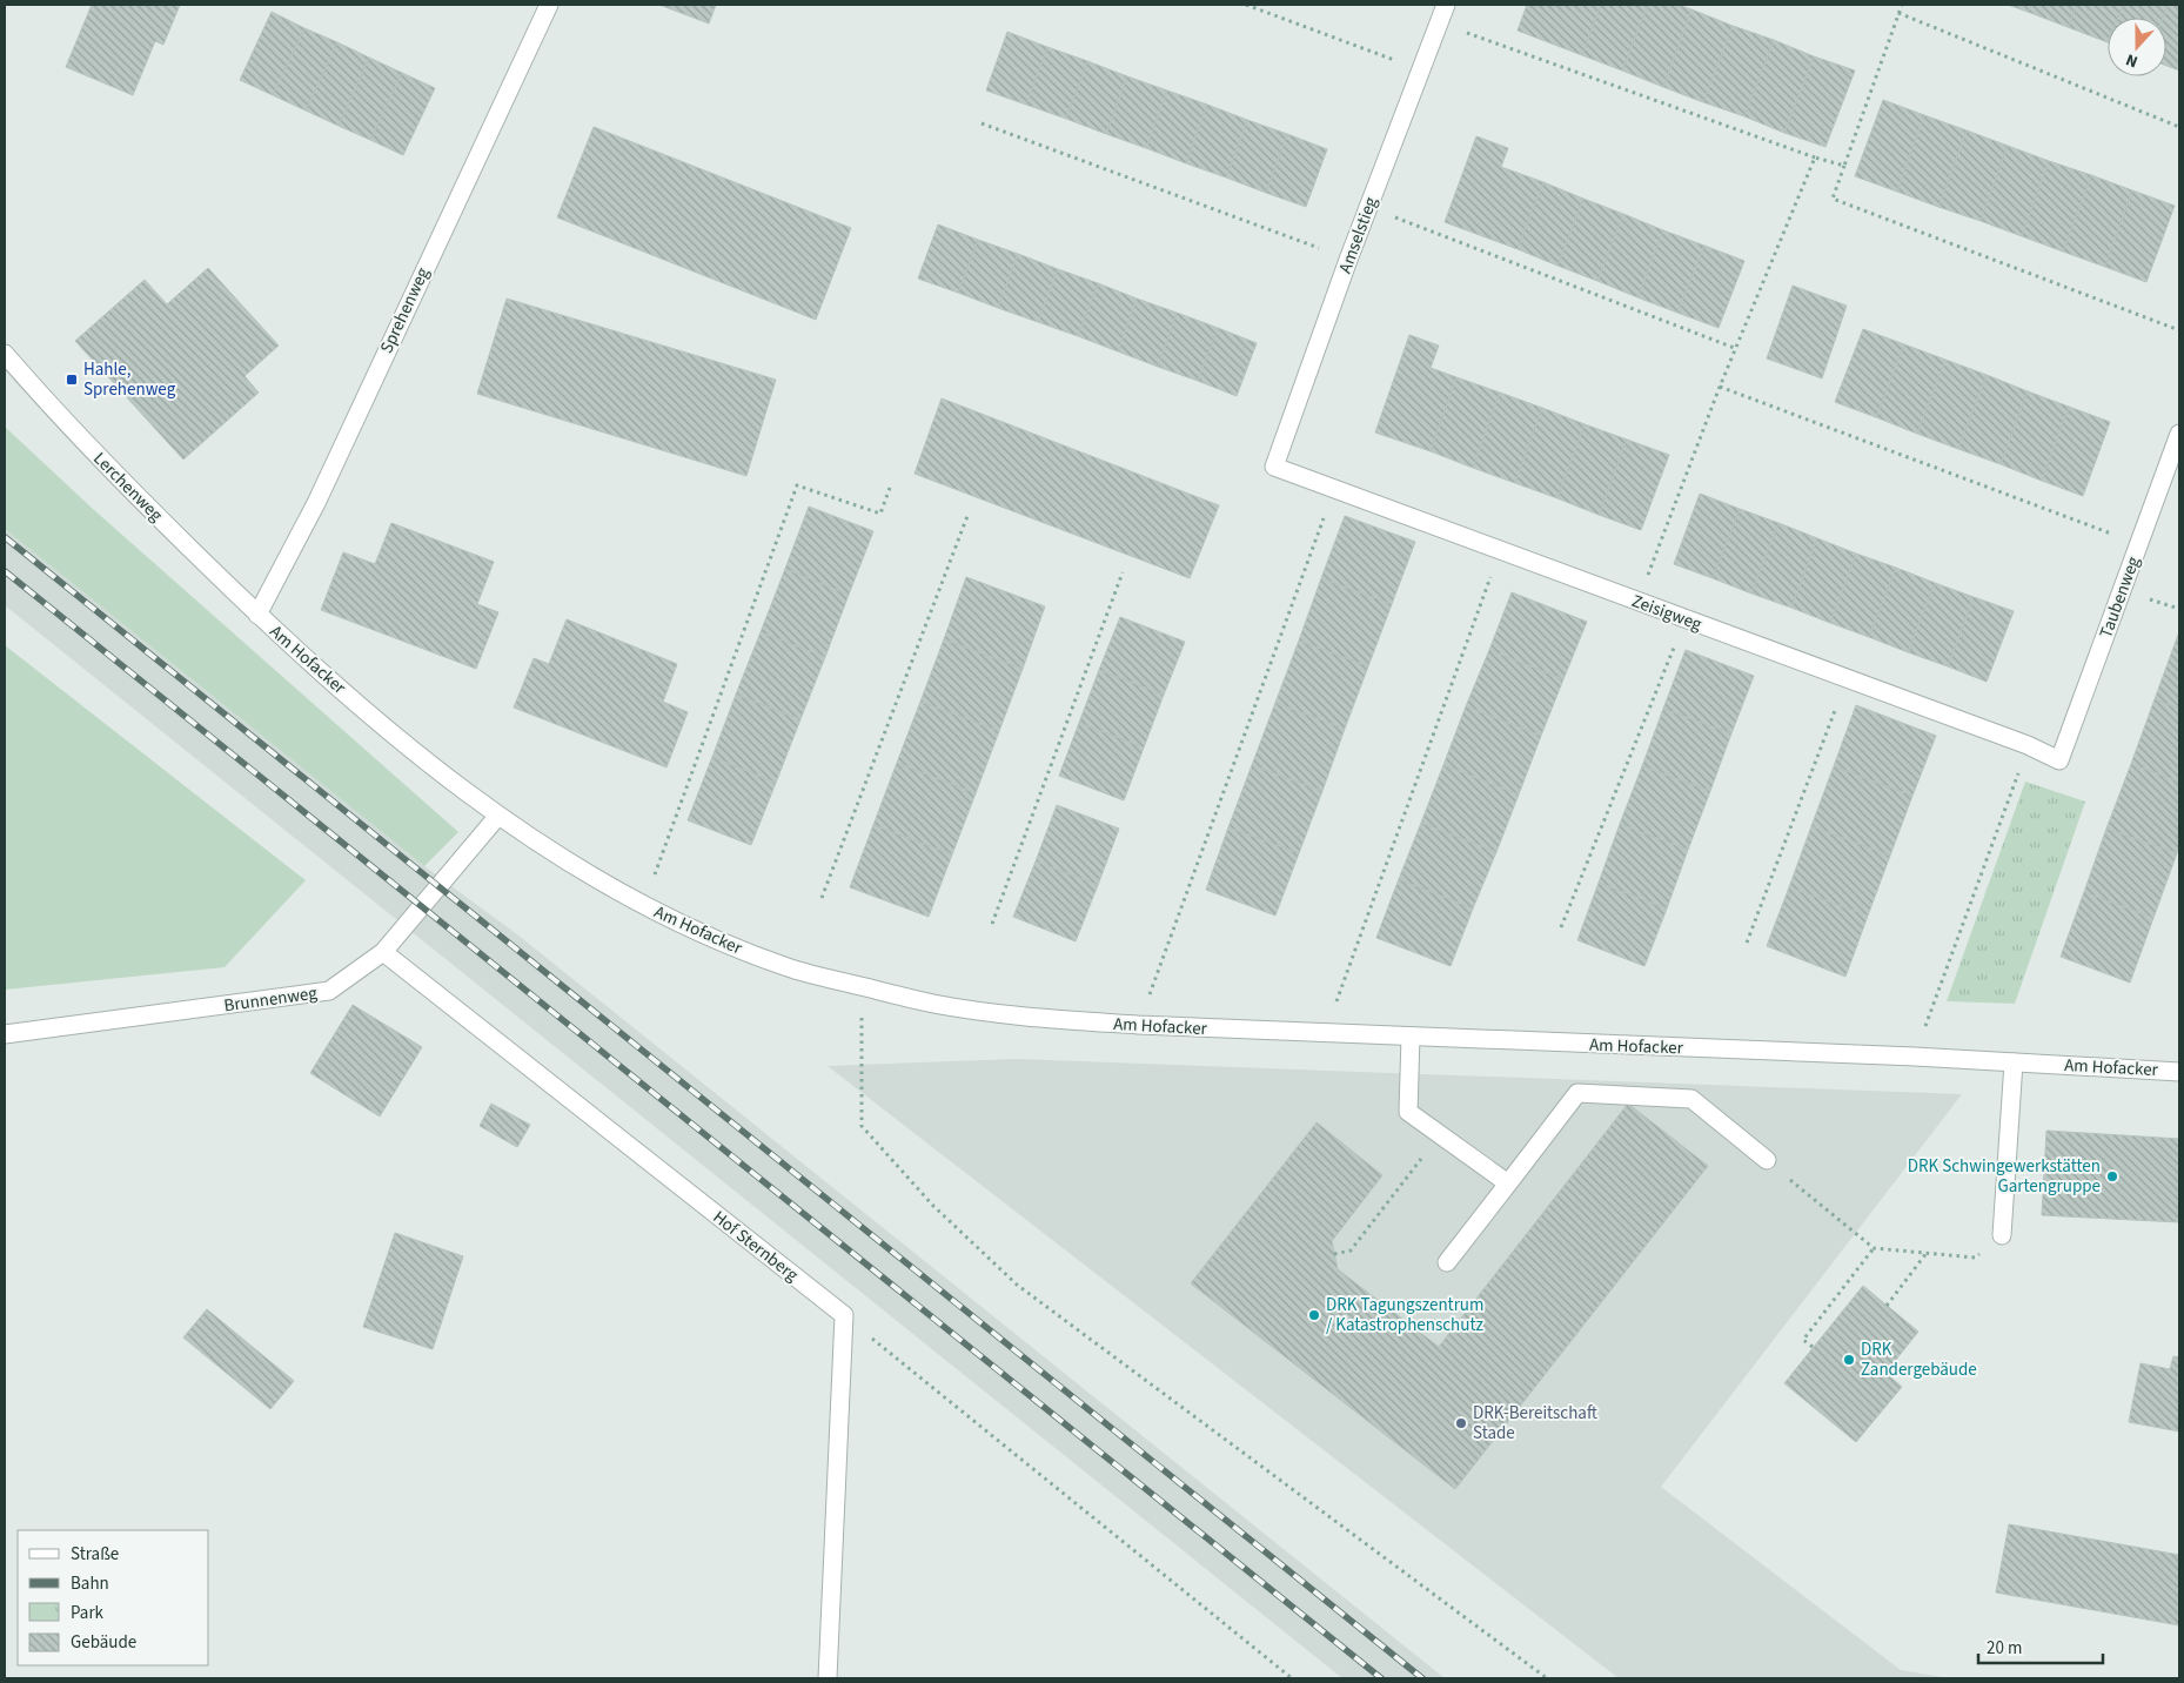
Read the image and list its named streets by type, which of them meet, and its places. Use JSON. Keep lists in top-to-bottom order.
{
  "streets": {
    "street": [
      "Amselstieg",
      "Sprehenweg",
      "Lerchenweg",
      "Taubenweg",
      "Zeisigweg",
      "Am Hofacker",
      "Brunnenweg",
      "Hof Sternberg"
    ]
  },
  "crossings": [
    ["Amselstieg", "Zeisigweg"],
    ["Sprehenweg", "Lerchenweg"],
    ["Sprehenweg", "Am Hofacker"],
    ["Lerchenweg", "Am Hofacker"],
    ["Taubenweg", "Zeisigweg"],
    ["Am Hofacker", "Brunnenweg"],
    ["Brunnenweg", "Hof Sternberg"]
  ],
  "places": {
    "transit": ["Hahle, Sprehenweg"],
    "other": [
      "DRK Schwingewerkstätten Gartengruppe",
      "DRK Tagungszentrum / Katastrophenschutz",
      "DRK Zandergebäude",
      "DRK-Bereitschaft Stade"
    ]
  },
  "legend": [
    "Straße",
    "Bahn",
    "Park",
    "Gebäude"
  ],
  "scale_bar": "20 m",
  "north": "bottom"
}
